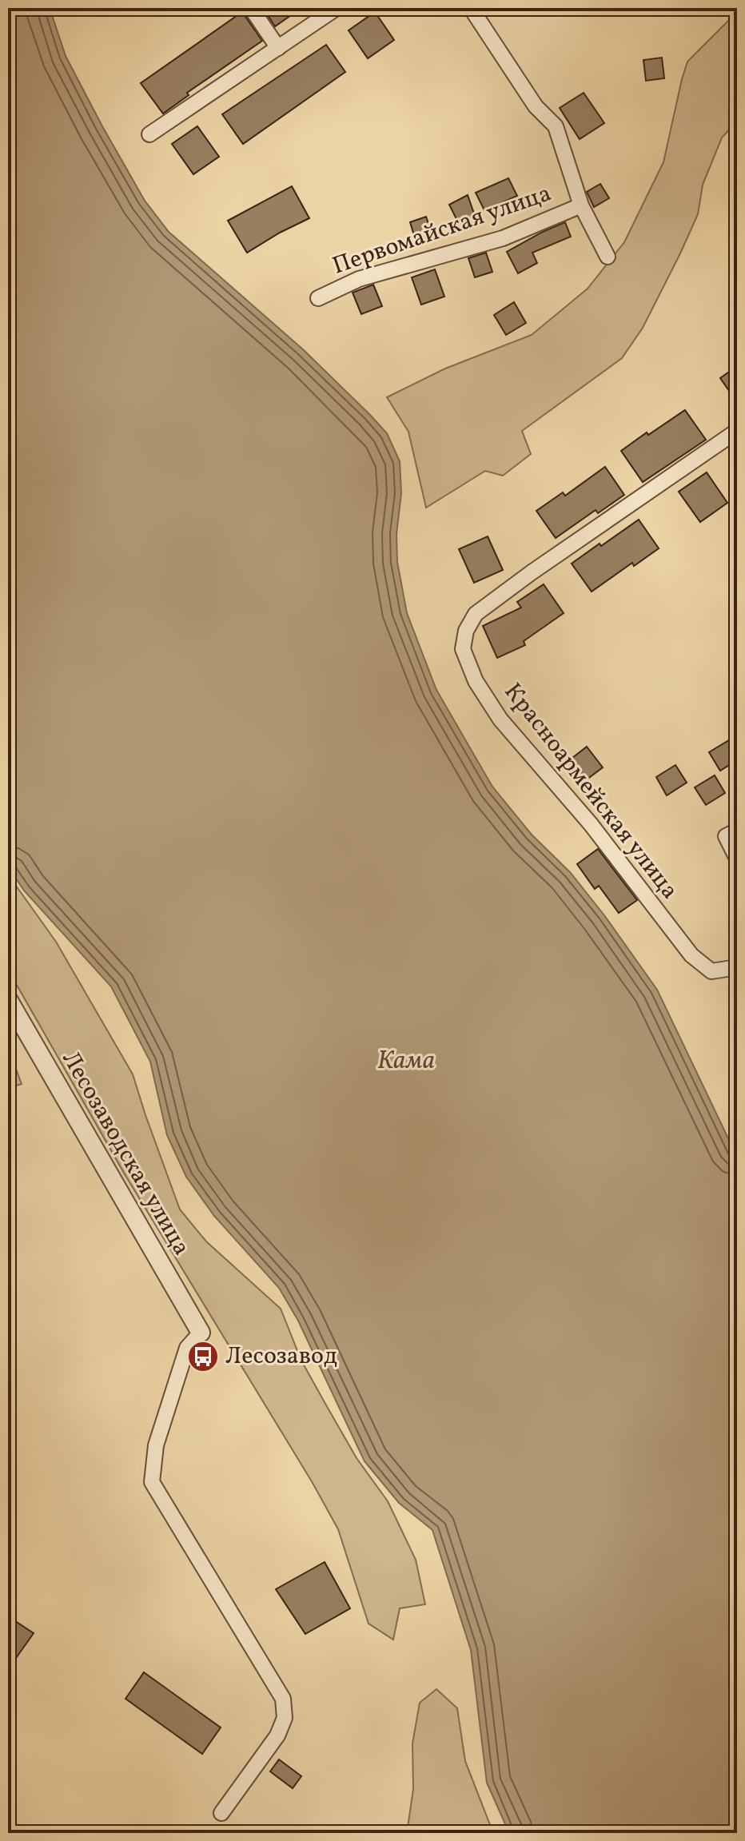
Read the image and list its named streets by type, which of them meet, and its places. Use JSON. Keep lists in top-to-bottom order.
{
  "streets": {
    "street": ["Первомайская улица", "Красноармейская улица", "Лесозаводская улица"]
  },
  "water": ["Кама"],
  "places": {
    "bus stop": ["Лесозавод"]
  }
}
